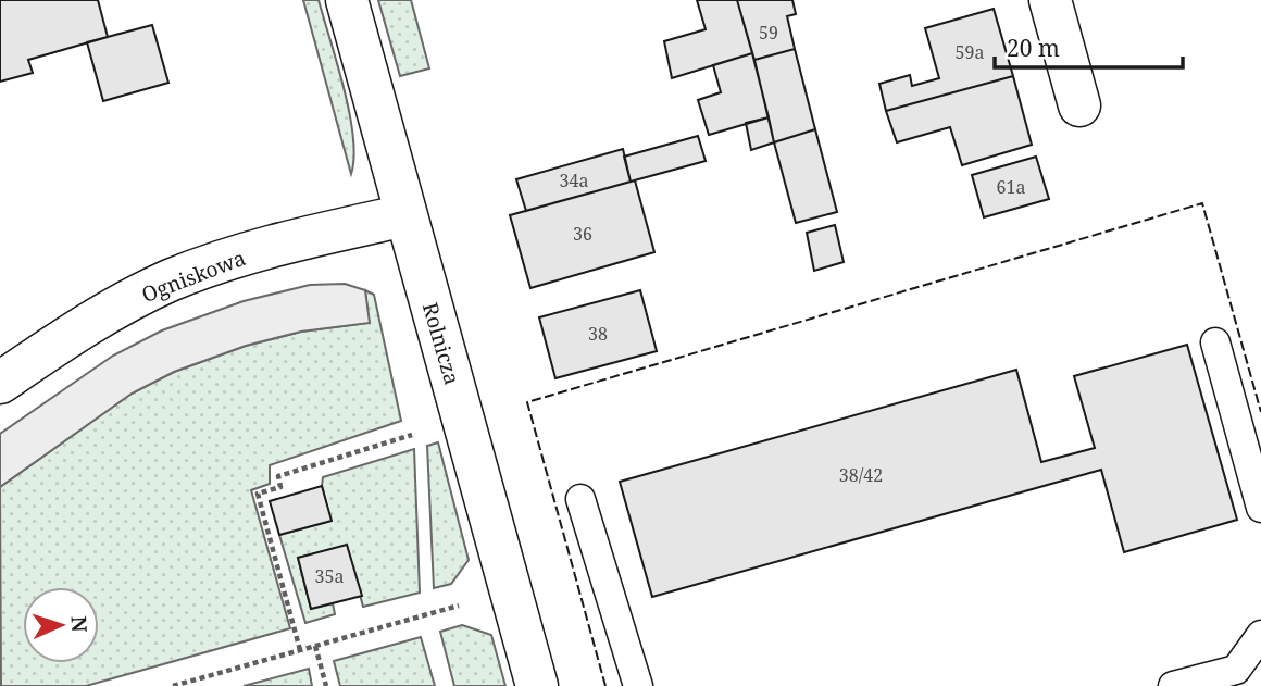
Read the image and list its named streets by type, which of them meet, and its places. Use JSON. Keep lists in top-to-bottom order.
{
  "streets": {
    "street": ["Ogniskowa", "Rolnicza"]
  },
  "crossings": [
    ["Ogniskowa", "Rolnicza"]
  ],
  "house_numbers": [
    "59",
    "59a",
    "34a",
    "61a",
    "36",
    "38",
    "38/42",
    "35a"
  ],
  "scale_bar": "20 m",
  "north": "right"
}
